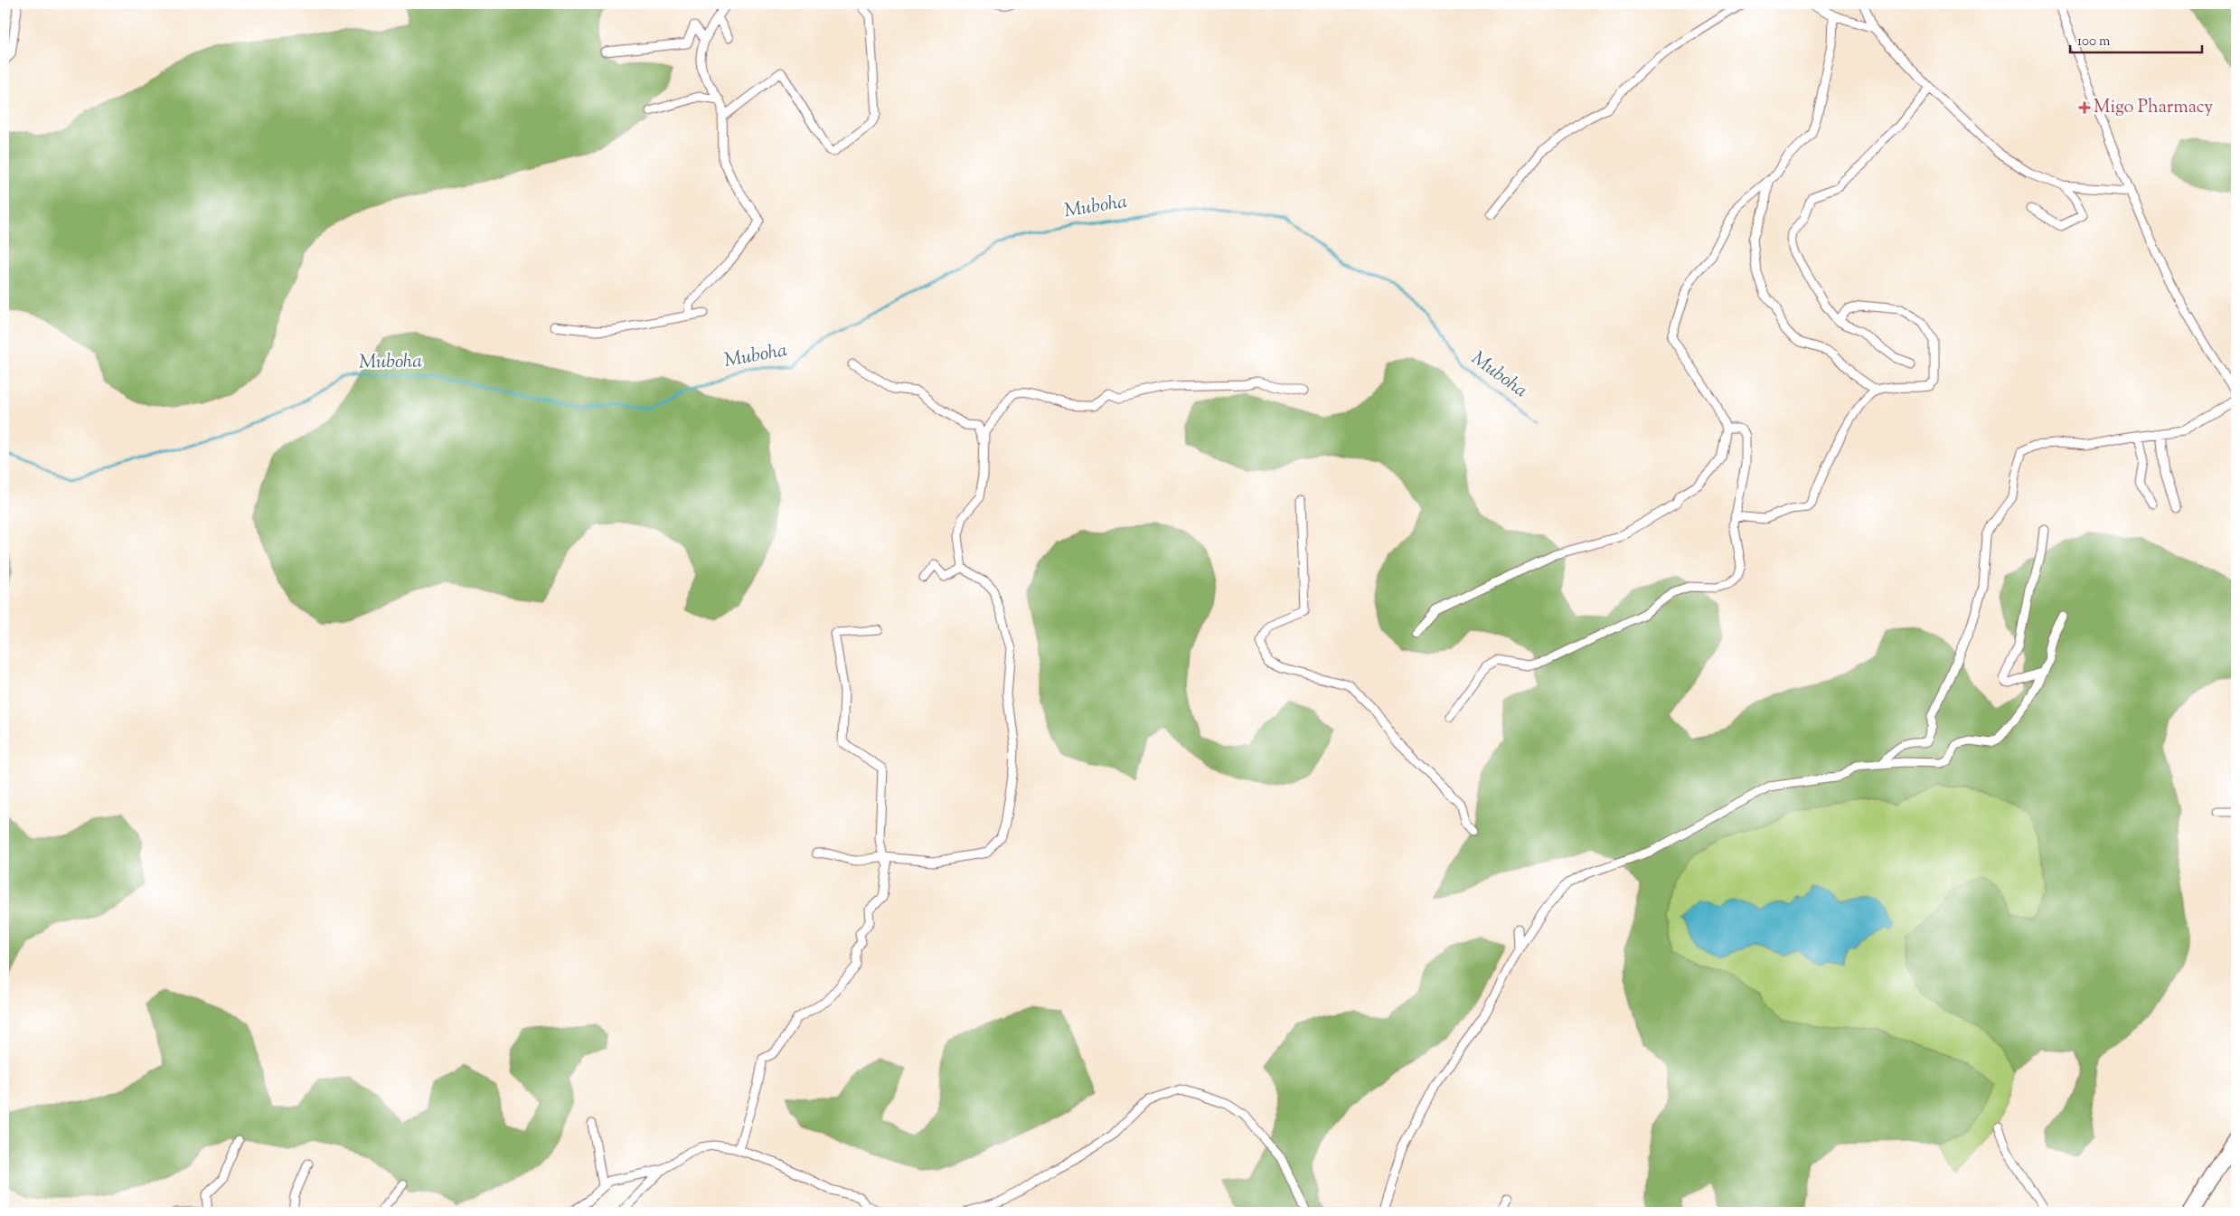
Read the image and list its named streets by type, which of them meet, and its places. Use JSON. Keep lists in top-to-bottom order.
{
  "water": ["Muboha"],
  "places": {
    "health": ["Migo Pharmacy"]
  },
  "scale_bar": "100 m"
}
